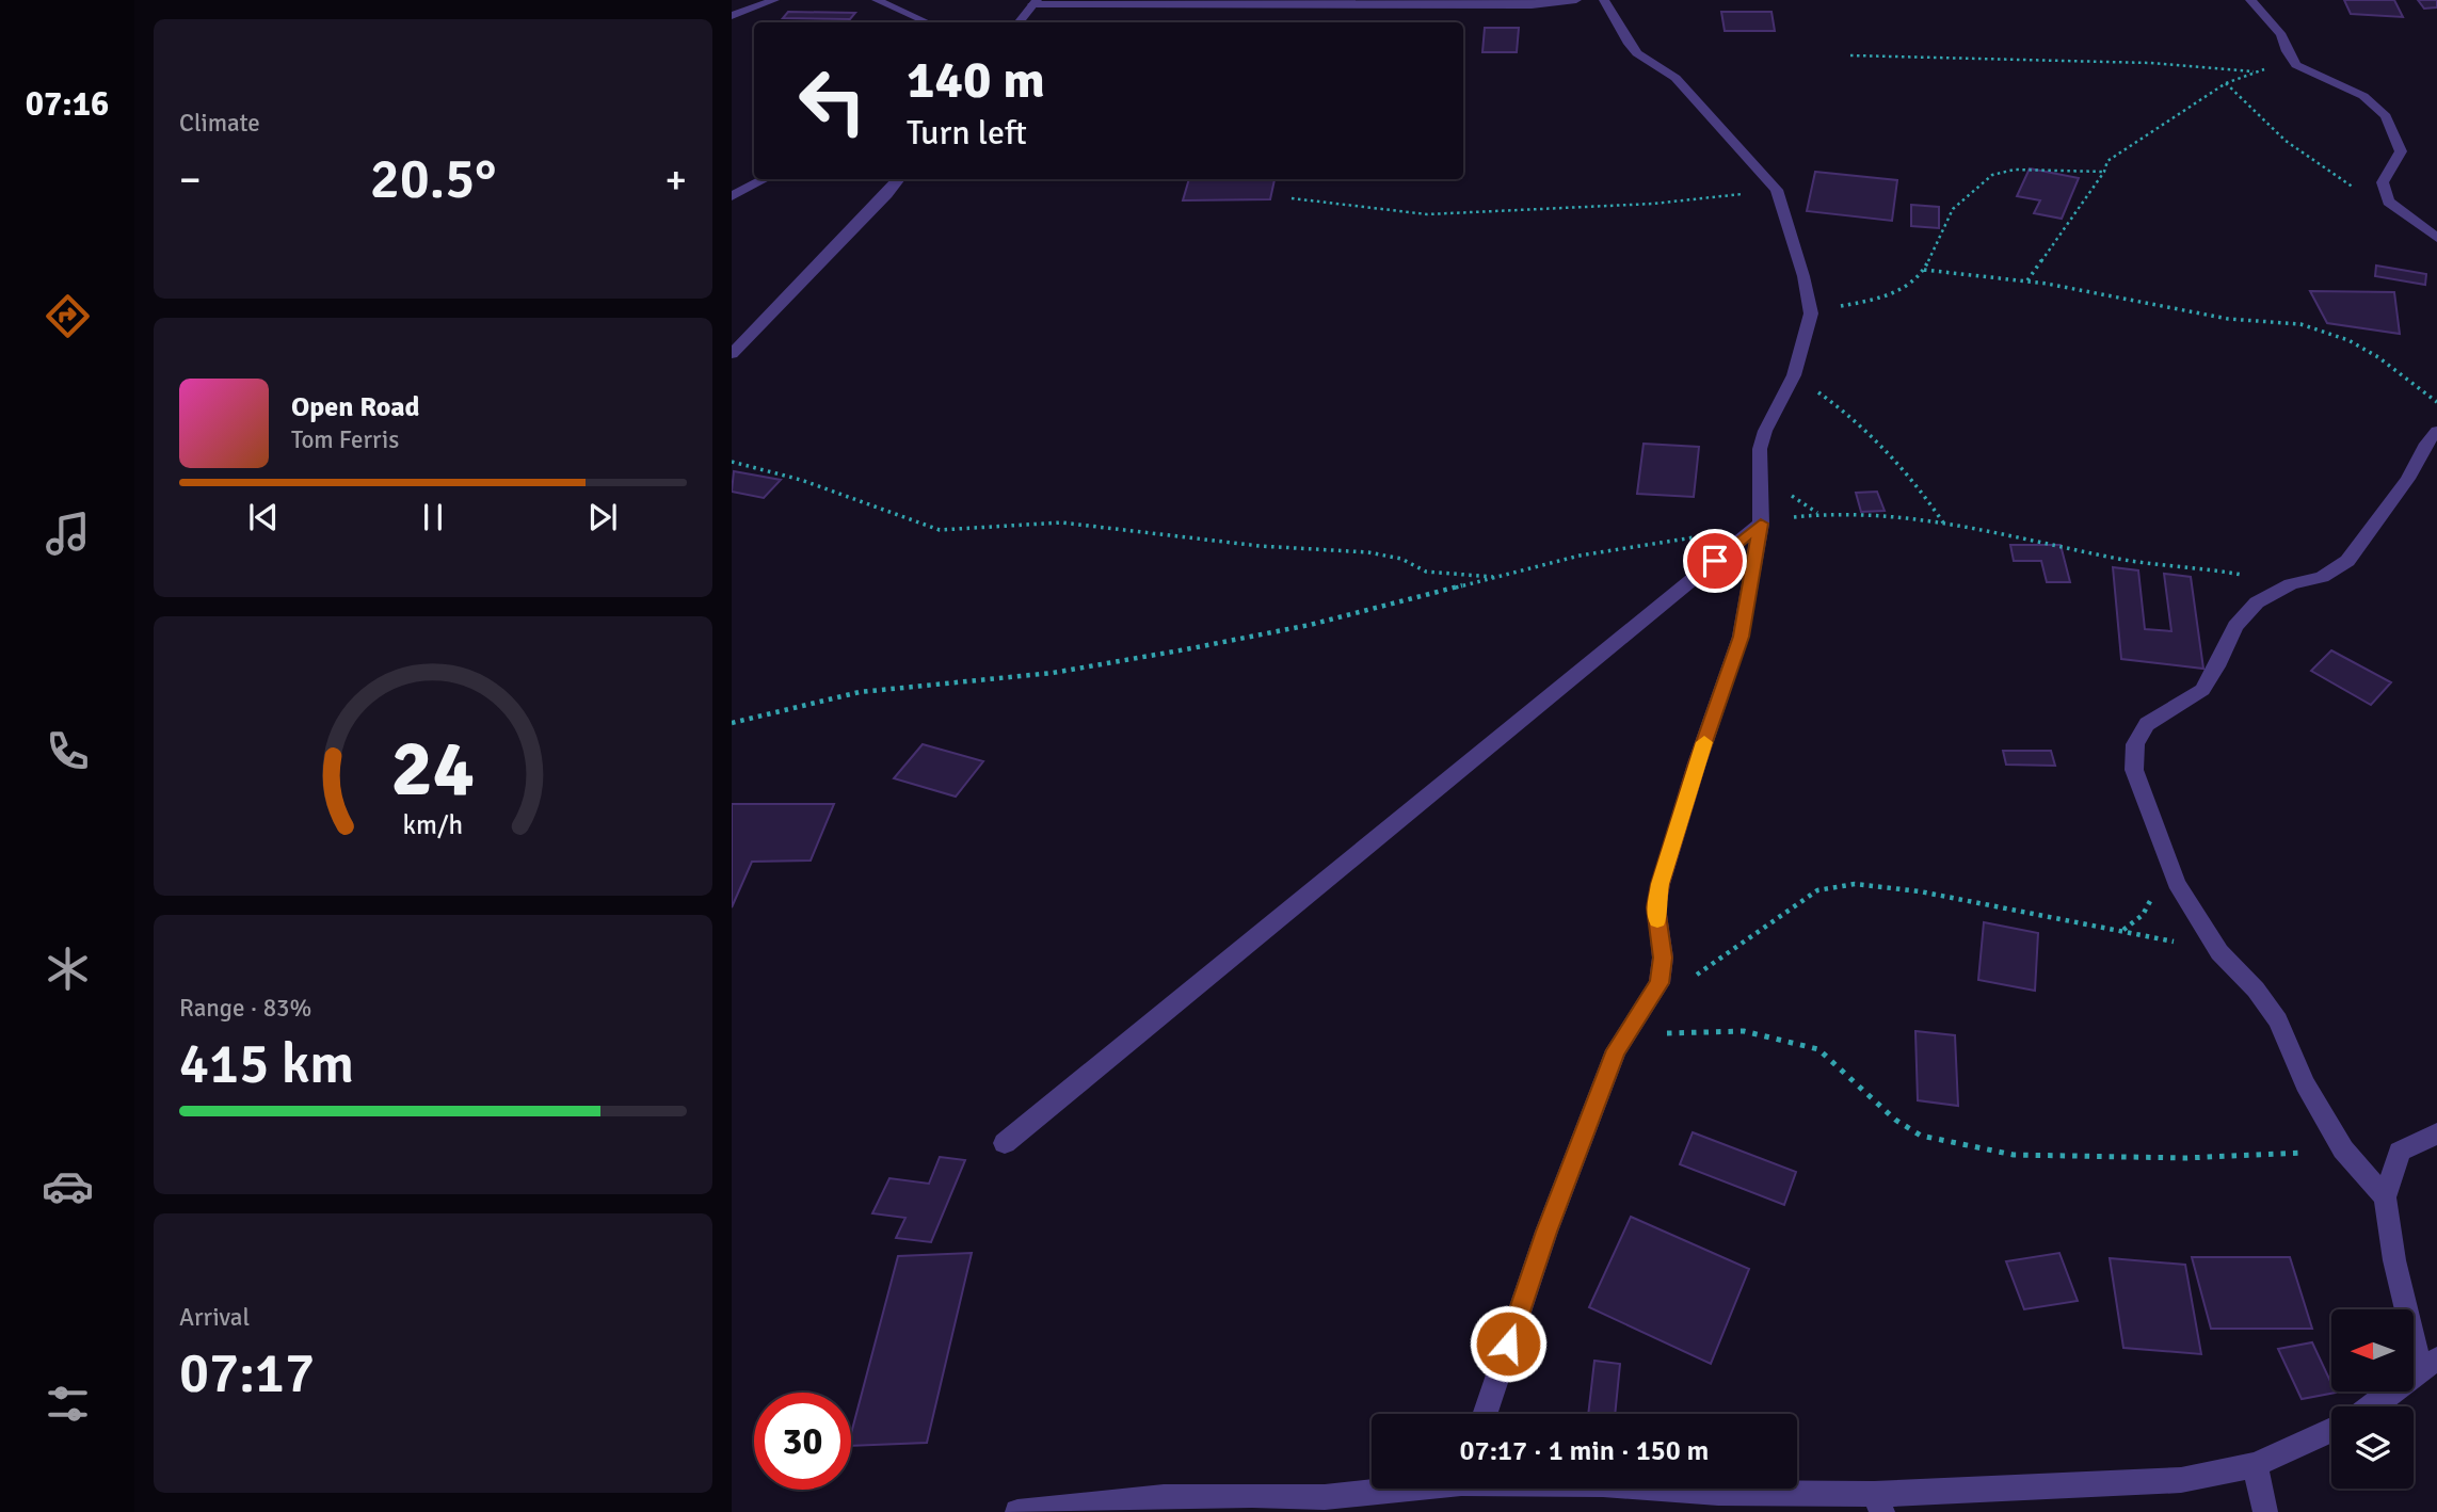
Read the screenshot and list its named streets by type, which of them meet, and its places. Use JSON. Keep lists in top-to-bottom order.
{
  "north": "left",
  "page": {
    "tabs": "07:16",
    "tile": [
      "Climate",
      ["Range · 83%", "415 km"],
      ["Arrival", "07:17"]
    ],
    "turn": ["140 m", "Turn left"],
    "heat": ["−", "20.5°", "+"],
    "song": ["Open Road", "Tom Ferris"],
    "limit": "30",
    "trip": "07:17 · 1 min · 150 m",
    "gauge": ["24", "km/h"]
  }
}
